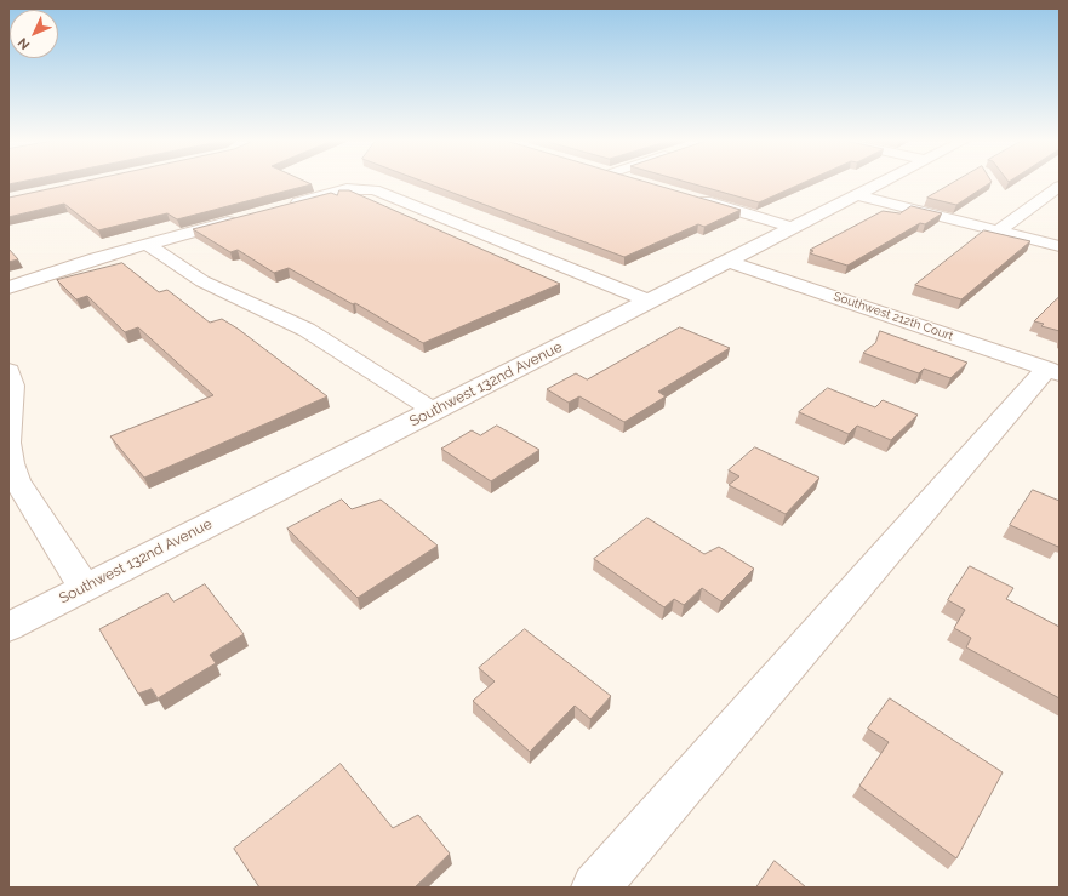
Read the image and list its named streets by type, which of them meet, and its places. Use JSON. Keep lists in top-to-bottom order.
{
  "streets": {
    "street": ["Southwest 212th Court", "Southwest 132nd Avenue"]
  },
  "crossings": [
    ["Southwest 212th Court", "Southwest 132nd Avenue"]
  ],
  "north": "bottom left"
}
